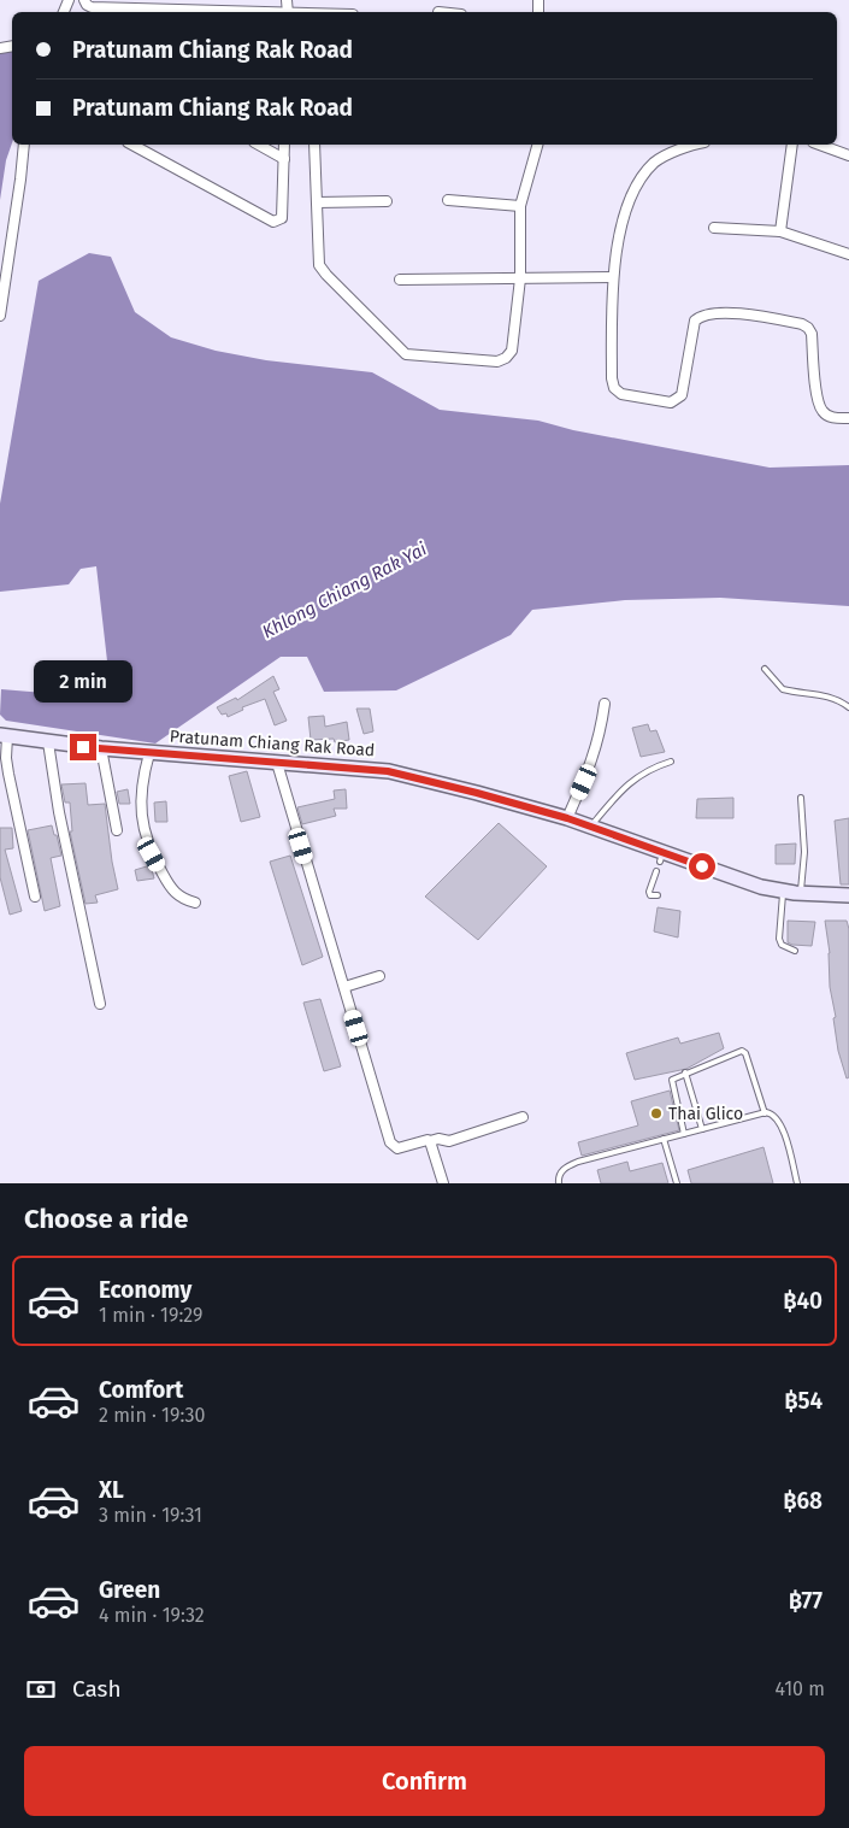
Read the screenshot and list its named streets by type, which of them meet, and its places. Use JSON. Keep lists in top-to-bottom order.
{
  "streets": {
    "street": ["Pratunam Chiang Rak Road"]
  },
  "water": ["Khlong Chiang Rak Yai"],
  "places": ["Thai Glico"],
  "page": {
    "banner": ["Pratunam Chiang Rak Road", "Pratunam Chiang Rak Road"],
    "bubble": "2 min",
    "heading": "Choose a ride",
    "list": [
      {
        "name": "Economy",
        "note": "1 min · 19:29",
        "value": "฿40"
      },
      {
        "name": "Comfort",
        "note": "2 min · 19:30",
        "value": "฿54"
      },
      {
        "name": "XL",
        "note": "3 min · 19:31",
        "value": "฿68"
      },
      {
        "name": "Green",
        "note": "4 min · 19:32",
        "value": "฿77"
      }
    ],
    "pay": ["Cash", "410 m"],
    "buttons": "Confirm"
  }
}
